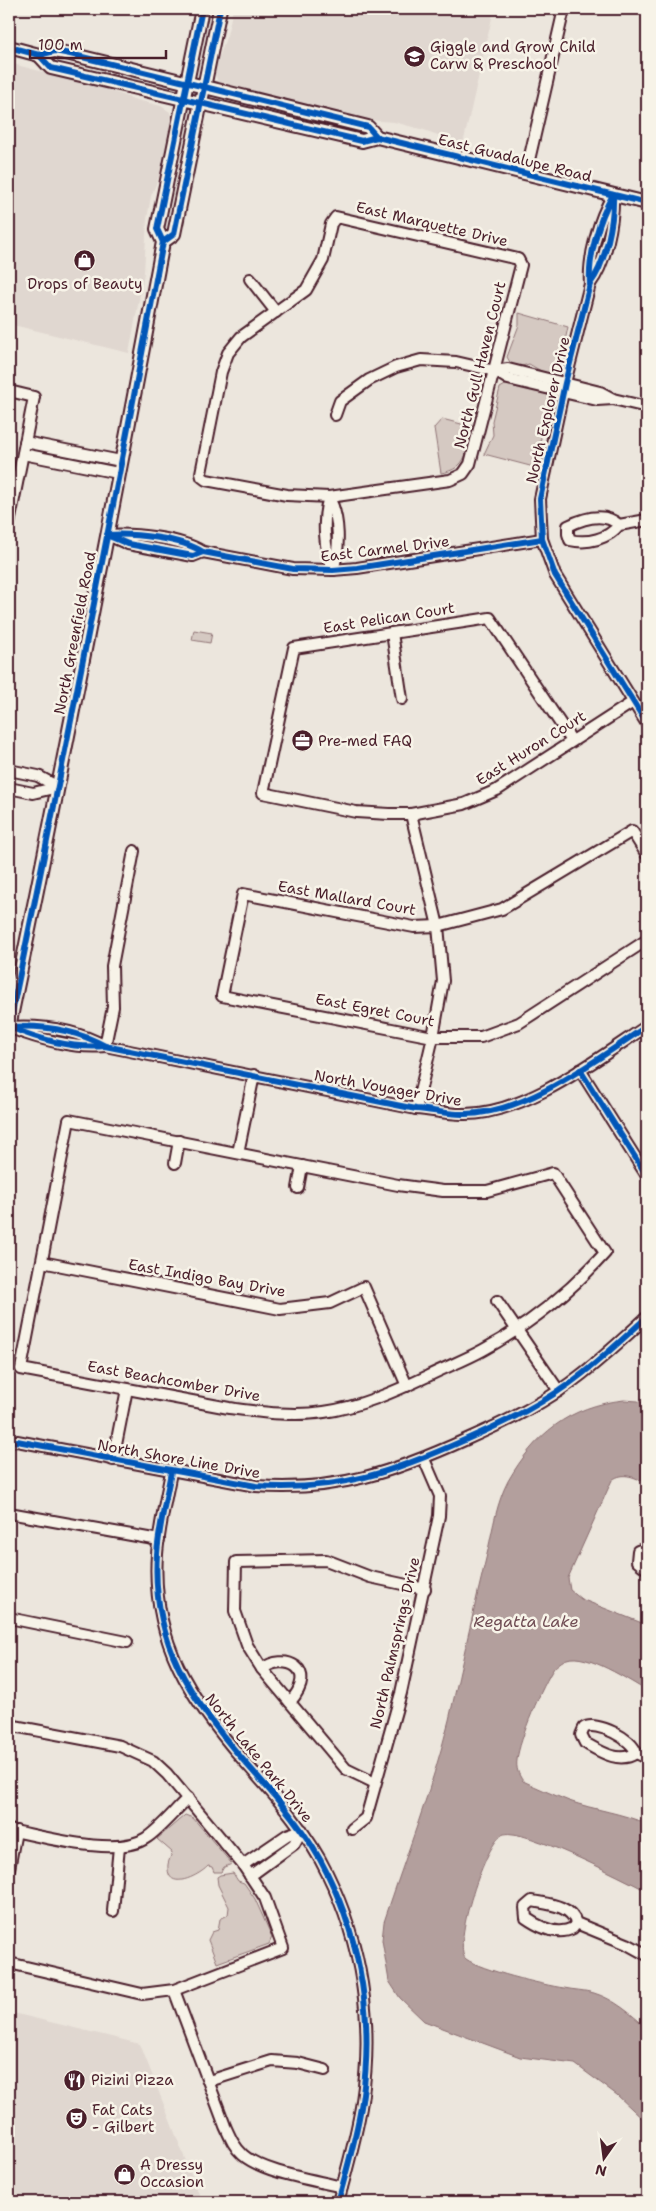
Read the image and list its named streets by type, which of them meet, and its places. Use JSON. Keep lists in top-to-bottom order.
{
  "streets": {
    "main road": ["East Guadalupe Road", "North Greenfield Road"],
    "street": [
      "East Marquette Drive",
      "North Gull Haven Court",
      "North Explorer Drive",
      "East Carmel Drive",
      "East Pelican Court",
      "East Huron Court",
      "East Mallard Court",
      "East Egret Court",
      "North Voyager Drive",
      "East Indigo Bay Drive",
      "East Beachcomber Drive",
      "North Shore Line Drive",
      "North Palmsprings Drive",
      "North Lake Park Drive"
    ]
  },
  "crossings": [
    ["East Guadalupe Road", "North Explorer Drive"],
    ["East Guadalupe Road", "North Greenfield Road"],
    ["East Marquette Drive", "North Gull Haven Court"],
    ["North Explorer Drive", "East Carmel Drive"],
    ["North Explorer Drive", "East Huron Court"],
    ["East Carmel Drive", "North Greenfield Road"],
    ["East Pelican Court", "East Huron Court"],
    ["North Greenfield Road", "North Voyager Drive"],
    ["East Mallard Court", "East Egret Court"],
    ["East Indigo Bay Drive", "East Beachcomber Drive"],
    ["North Shore Line Drive", "North Palmsprings Drive"],
    ["North Shore Line Drive", "North Lake Park Drive"]
  ],
  "water": ["Regatta Lake"],
  "places": {
    "school or university": ["Giggle and Grow Child Carw & Preschool"],
    "shop": ["Drops of Beauty", "A Dressy Occasion"],
    "office": ["Pre-med FAQ"],
    "restaurant": ["Pizini Pizza"],
    "theatre": ["Fat Cats - Gilbert"]
  },
  "scale_bar": "100 m",
  "north": "bottom"
}
